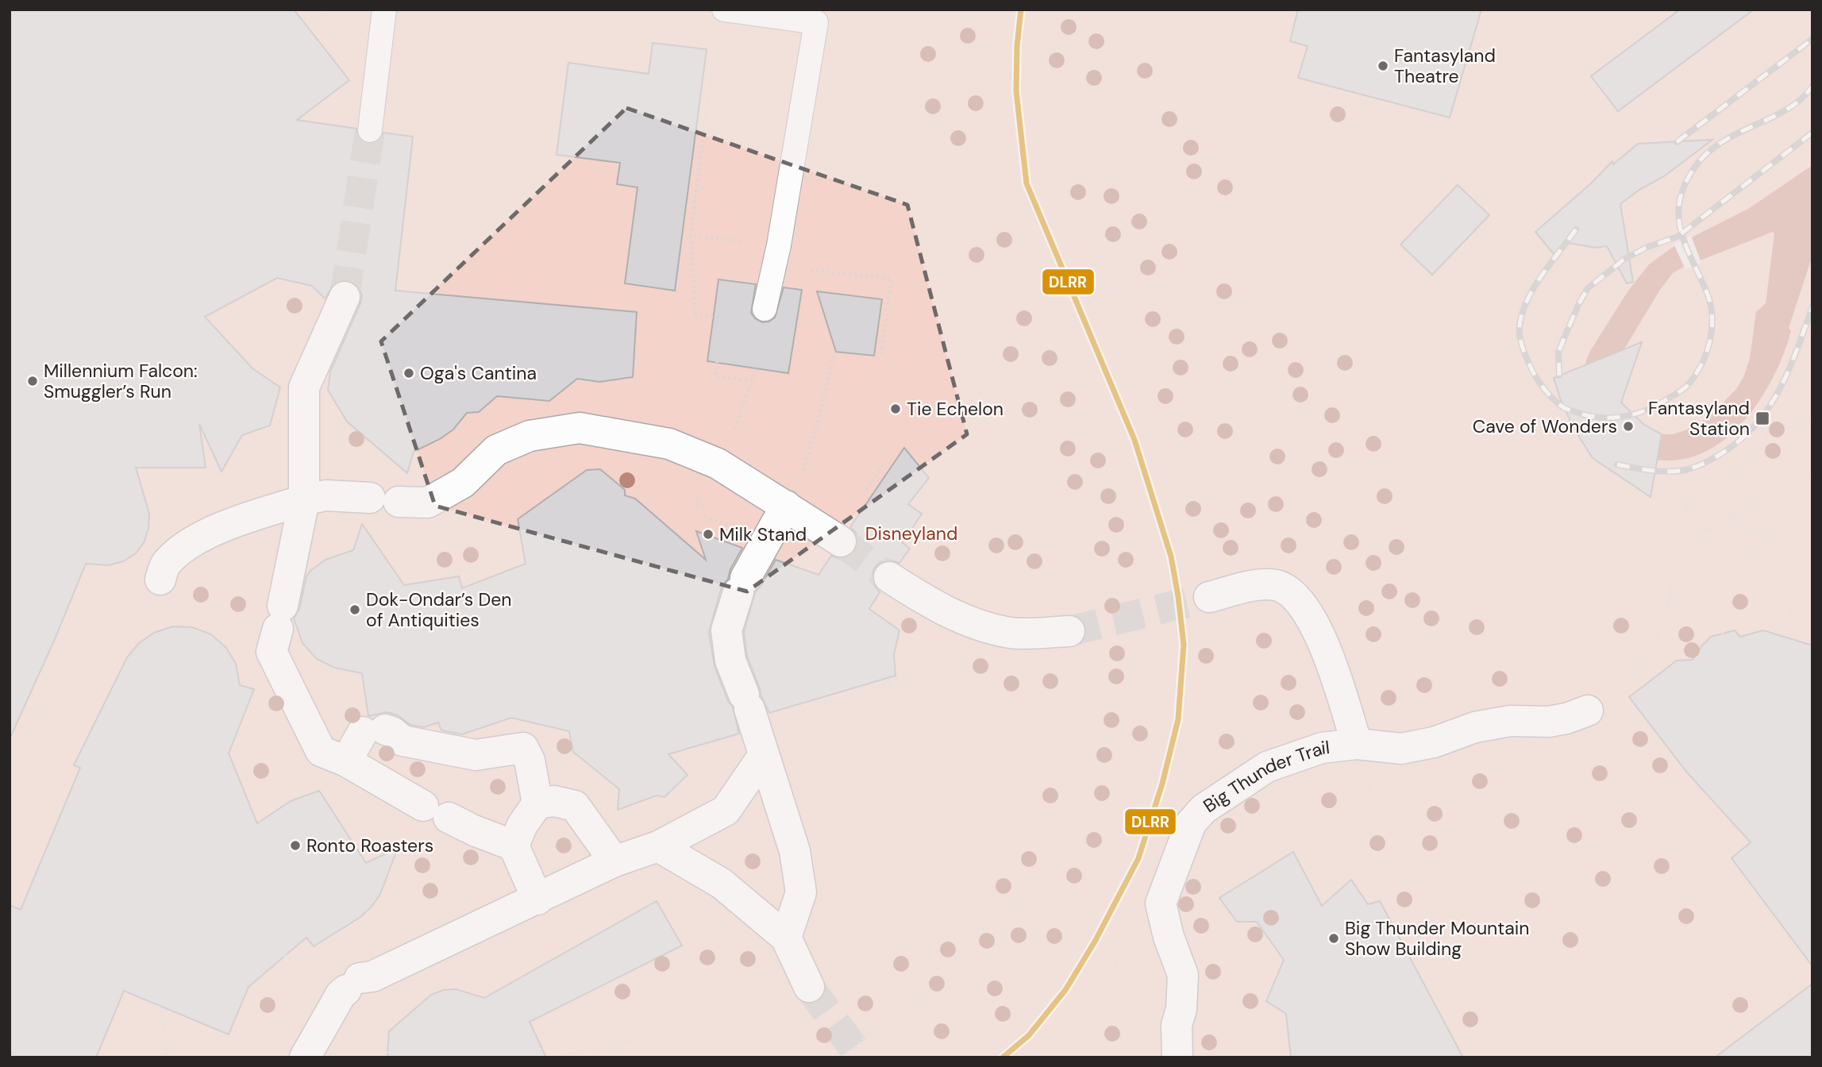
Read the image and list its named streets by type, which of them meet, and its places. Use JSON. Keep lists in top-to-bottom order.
{
  "streets": {
    "street": ["Big Thunder Trail"]
  },
  "parks": ["Disneyland"],
  "places": {
    "other": [
      "Fantasyland Theatre",
      "Oga's Cantina",
      "Millennium Falcon: Smuggler’s Run",
      "Tie Echelon",
      "Cave of Wonders",
      "Milk Stand",
      "Dok-Ondar’s Den of Antiquities",
      "Ronto Roasters",
      "Big Thunder Mountain Show Building"
    ],
    "transit": ["Fantasyland Station"]
  },
  "lines": ["transit line DLRR"]
}
